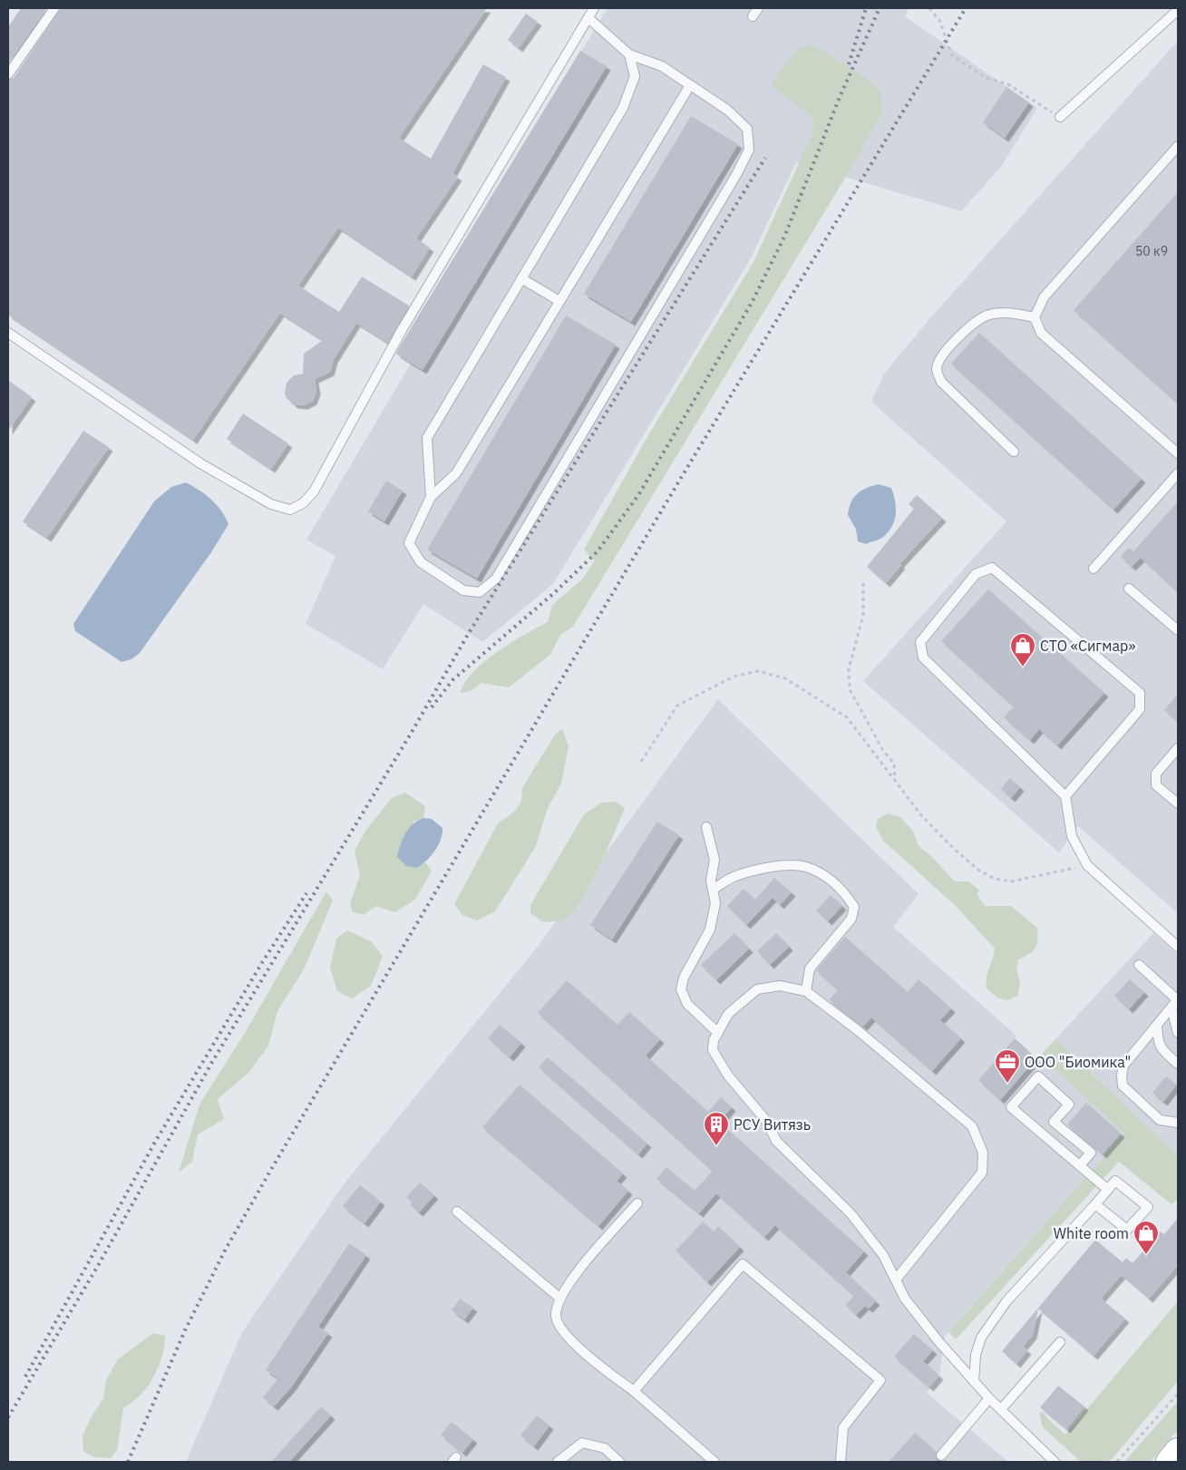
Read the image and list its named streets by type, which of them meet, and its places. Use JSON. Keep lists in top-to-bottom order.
{
  "places": {
    "shop": ["СТО «Сигмар»", "White room"],
    "office": ["ООО \"Биомика\""],
    "building": ["РСУ Витязь"]
  },
  "house_numbers": ["50 к9"]
}
